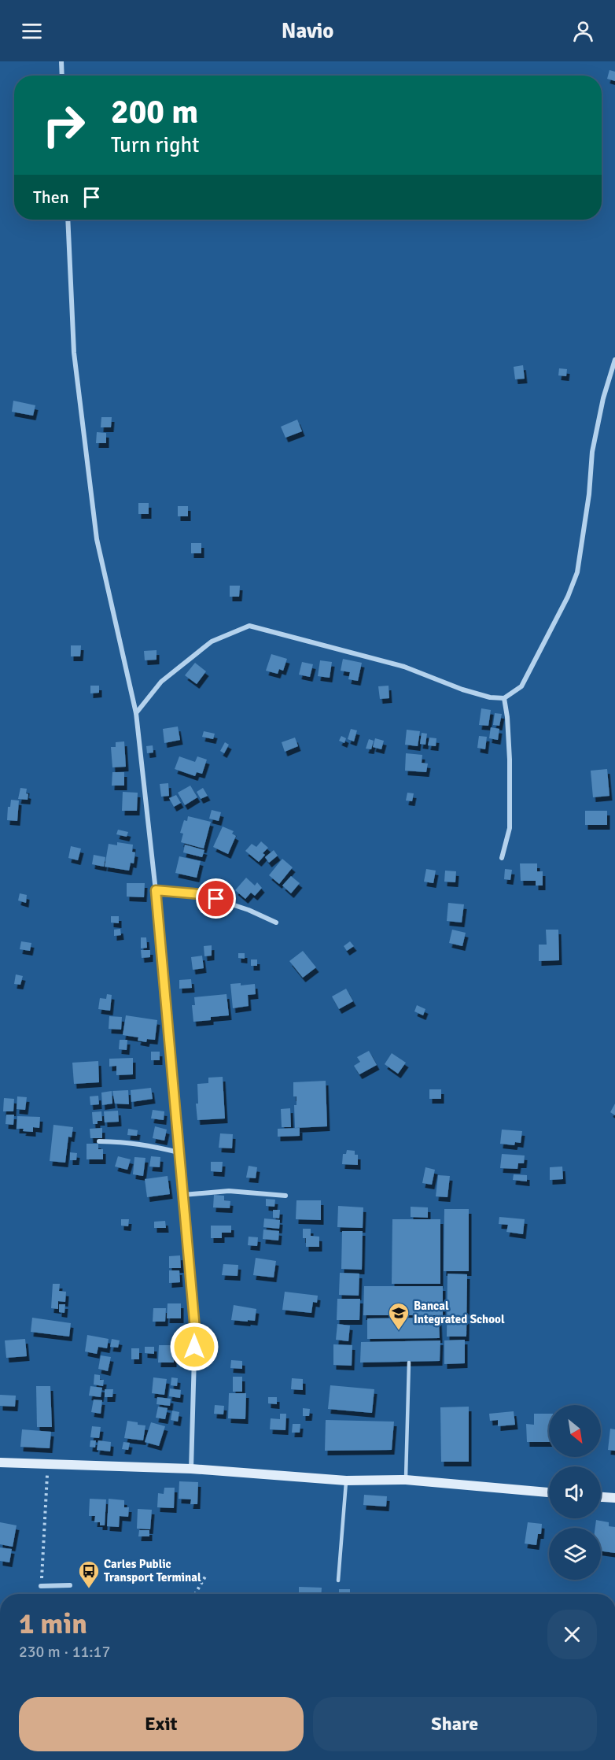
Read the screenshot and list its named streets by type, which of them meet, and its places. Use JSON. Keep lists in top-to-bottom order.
{
  "places": {
    "school or university": ["Bancal Integrated School"],
    "bus stop": ["Carles Public Transport Terminal"]
  },
  "north": "bottom right",
  "page": {
    "header": "Navio",
    "turn": ["200 m", "Turn right"],
    "then": "Then",
    "heading": ["1 min", "230 m · 11:17"],
    "buttons": ["Exit", "Share"]
  }
}
